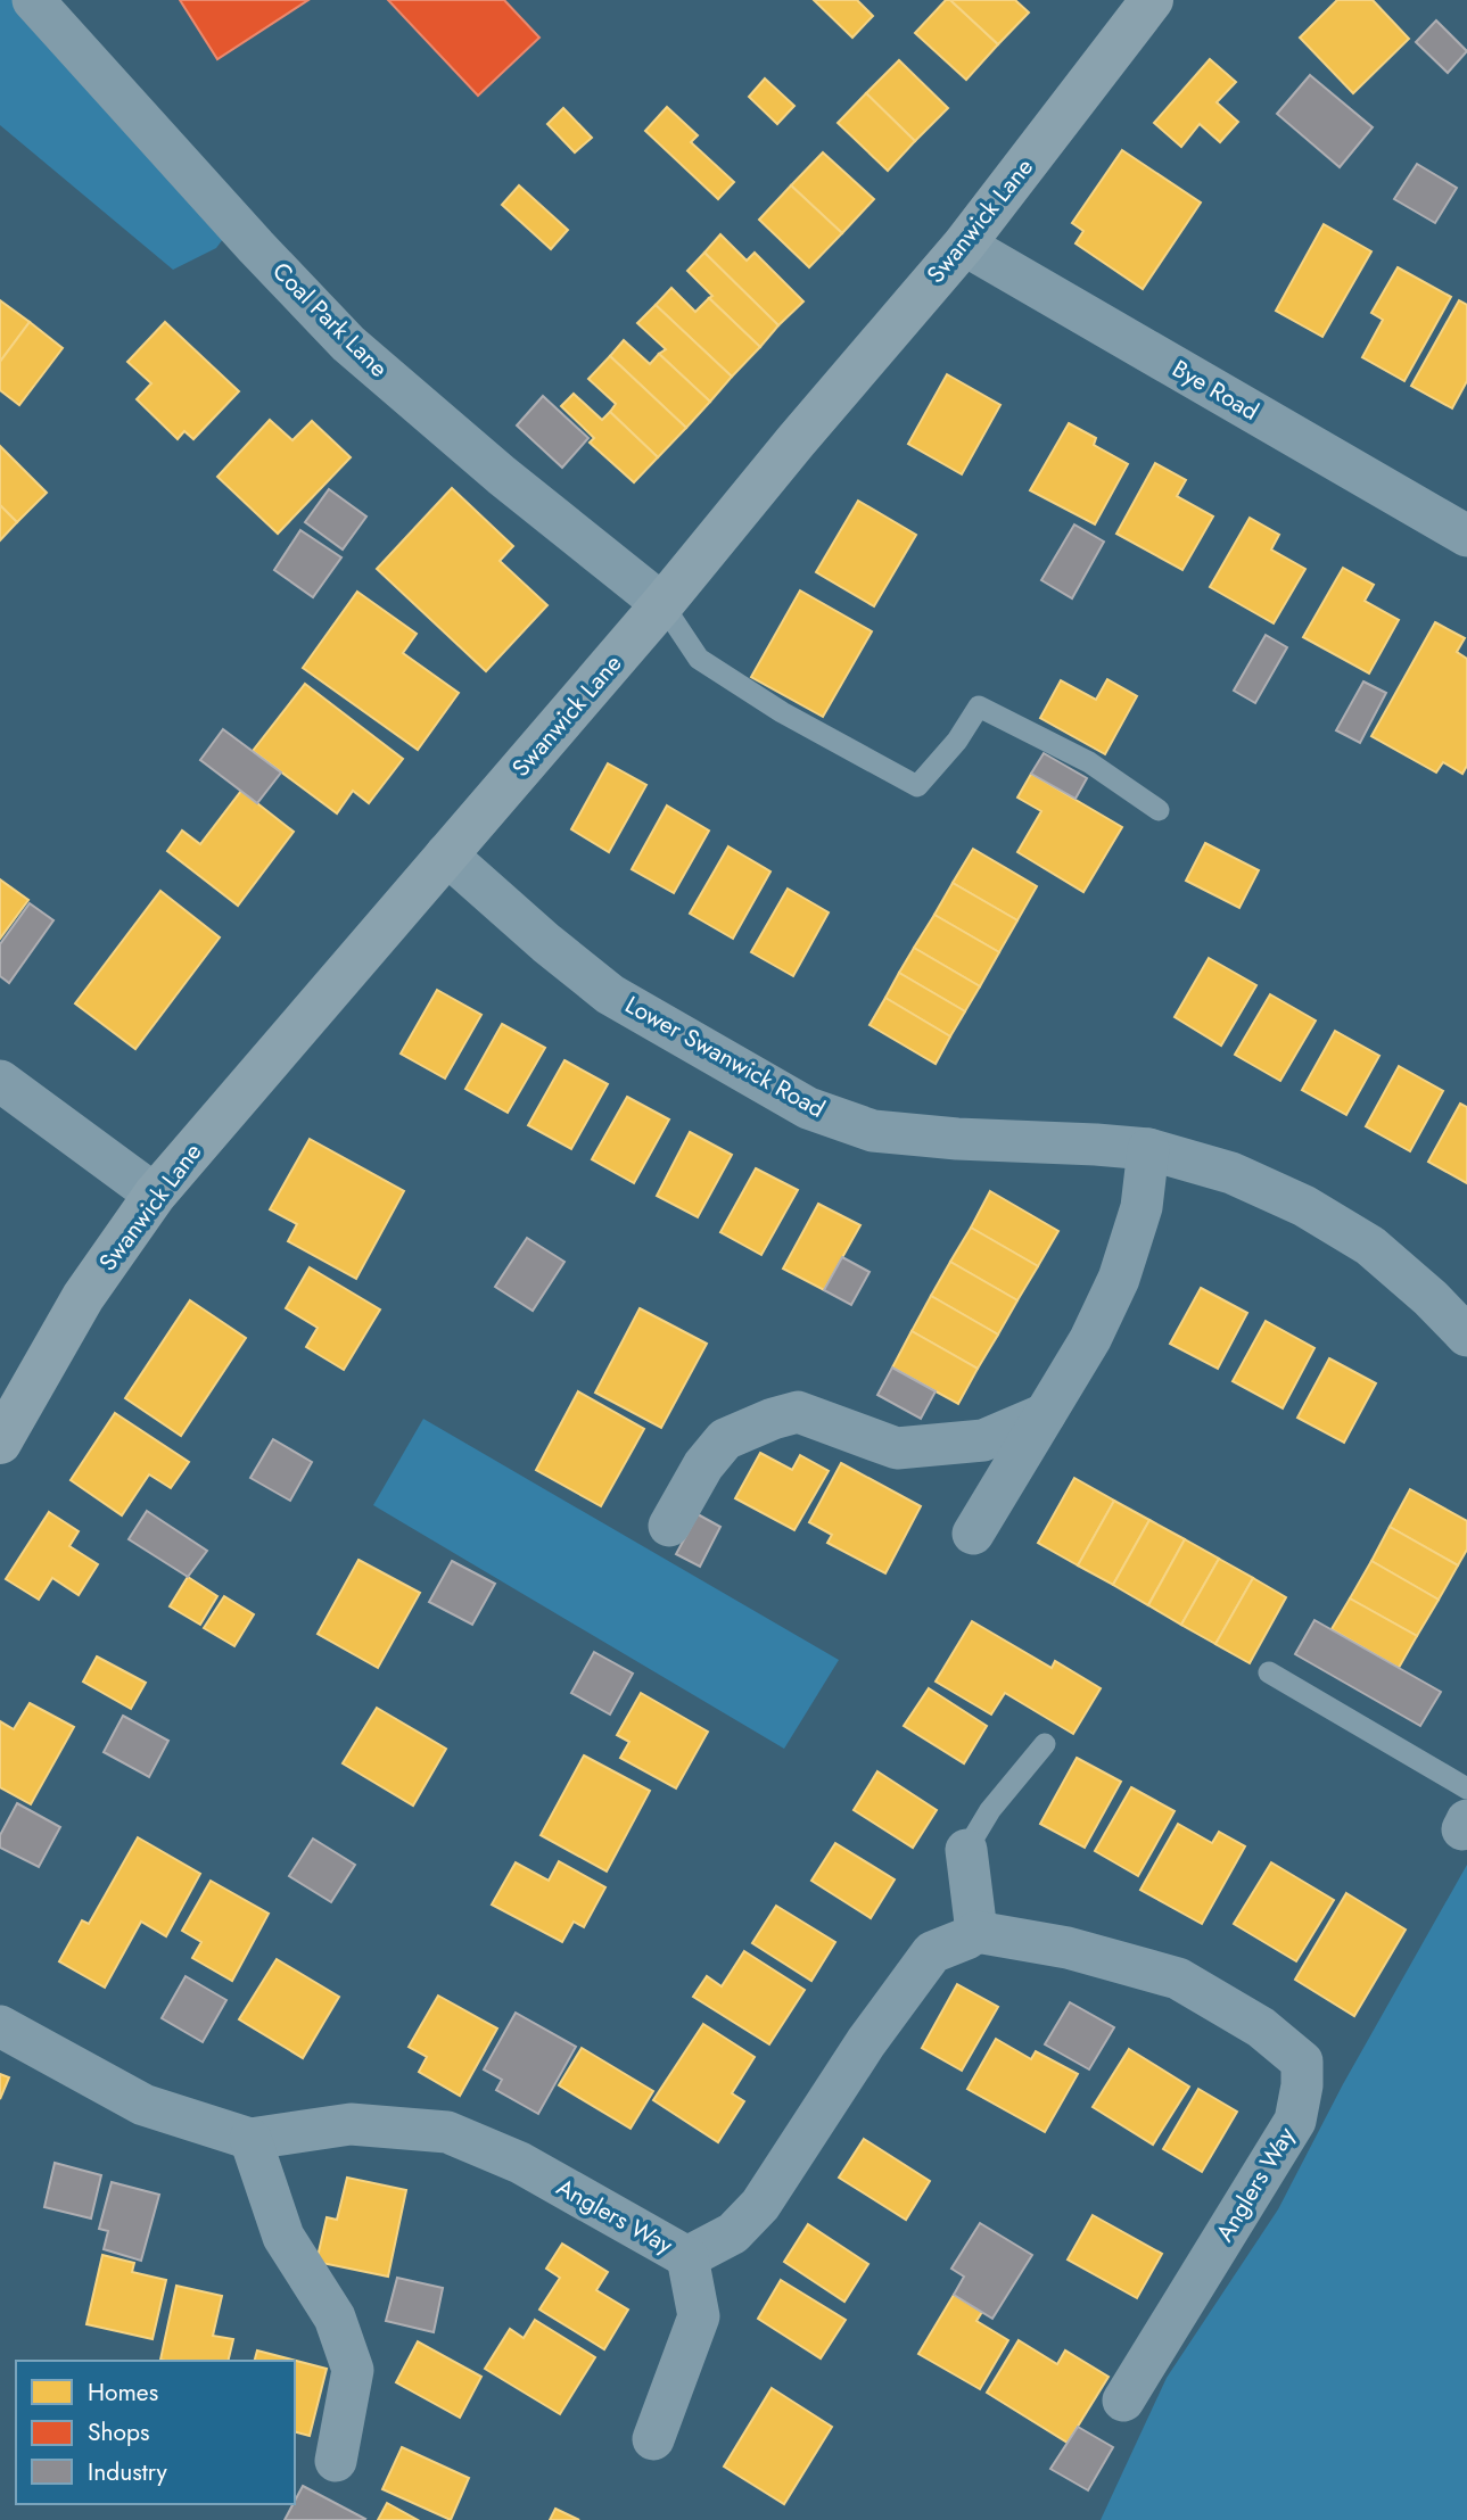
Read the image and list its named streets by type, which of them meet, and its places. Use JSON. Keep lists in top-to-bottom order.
{
  "streets": {
    "street": [
      "Swanwick Lane",
      "Coal Park Lane",
      "Bye Road",
      "Lower Swanwick Road",
      "Anglers Way"
    ]
  },
  "crossings": [
    ["Swanwick Lane", "Coal Park Lane"],
    ["Swanwick Lane", "Bye Road"],
    ["Swanwick Lane", "Lower Swanwick Road"]
  ],
  "legend": ["Homes", "Shops", "Industry"]
}
